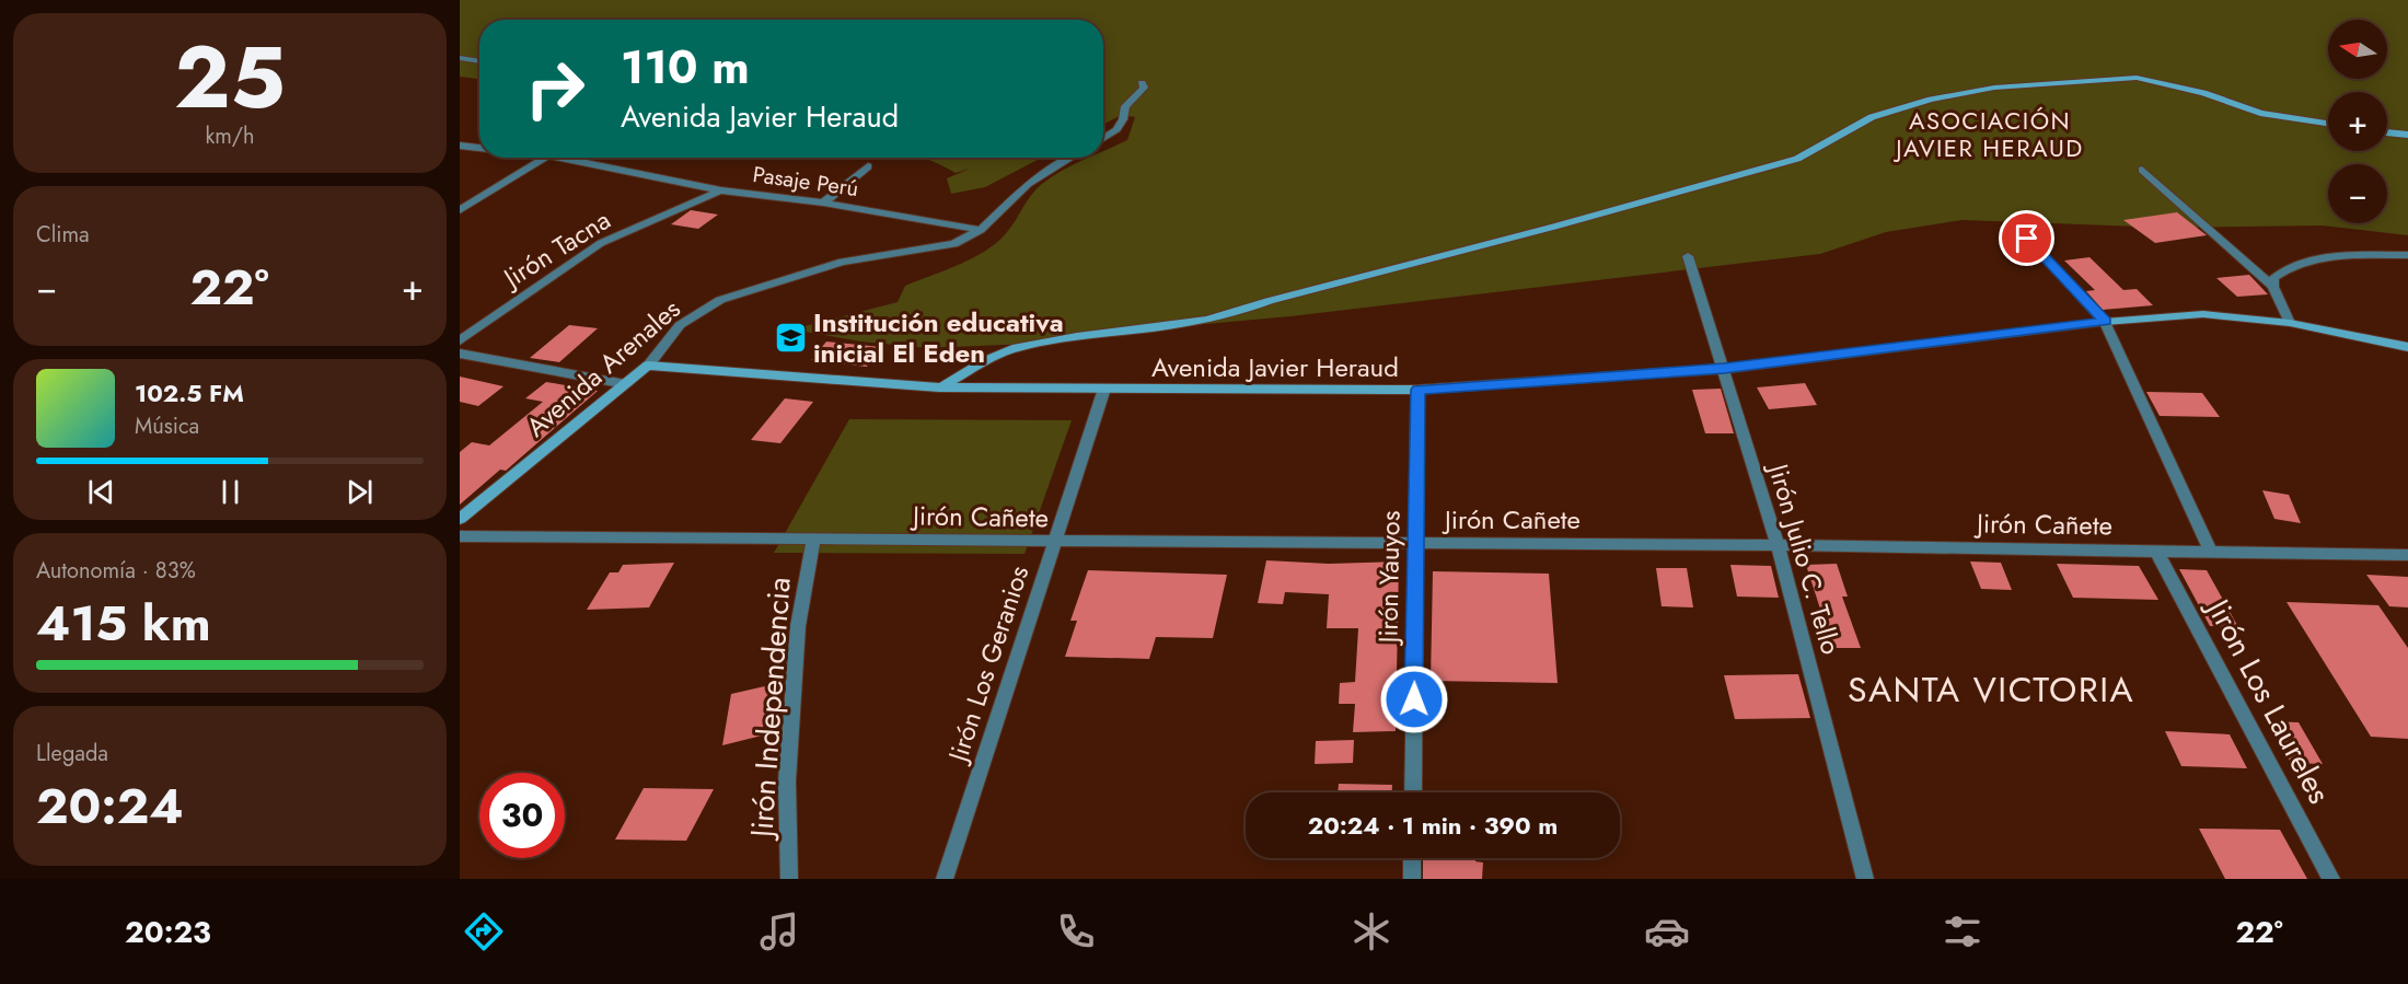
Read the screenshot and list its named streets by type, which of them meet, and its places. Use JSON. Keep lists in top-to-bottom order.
{
  "streets": {
    "main road": ["Avenida Javier Heraud", "Avenida Arenales"],
    "street": [
      "Pasaje Perú",
      "Jirón Tacna",
      "Jirón Cañete",
      "Jirón Julio C. Tello",
      "Jirón Yauyos",
      "Jirón Los Geranios",
      "Jirón Los Laureles",
      "Jirón Independencia"
    ]
  },
  "crossings": [
    ["Pasaje Perú", "Jirón Tacna"],
    ["Pasaje Perú", "Avenida Arenales"],
    ["Avenida Javier Heraud", "Avenida Arenales"],
    ["Avenida Javier Heraud", "Jirón Julio C. Tello"],
    ["Avenida Javier Heraud", "Jirón Yauyos"],
    ["Avenida Javier Heraud", "Jirón Los Geranios"],
    ["Jirón Cañete", "Jirón Julio C. Tello"],
    ["Jirón Cañete", "Jirón Yauyos"],
    ["Jirón Cañete", "Jirón Los Geranios"],
    ["Jirón Cañete", "Jirón Los Laureles"],
    ["Jirón Cañete", "Jirón Independencia"]
  ],
  "districts": ["ASOCIACIÓN JAVIER HERAUD", "SANTA VICTORIA"],
  "places": {
    "school or university": ["Institución educativa inicial El Eden"]
  },
  "north": "left",
  "page": {
    "tile": [
      ["25", "km/h"],
      "Clima",
      ["Autonomía · 83%", "415 km"],
      ["Llegada", "20:24"]
    ],
    "map_buttons": ["+", "−"],
    "turn": ["110 m", "Avenida Javier Heraud"],
    "heat": ["−", "22°", "+"],
    "song": ["102.5 FM", "Música"],
    "limit": "30",
    "trip": "20:24 · 1 min · 390 m",
    "tabs": ["20:23", "22°"]
  }
}
